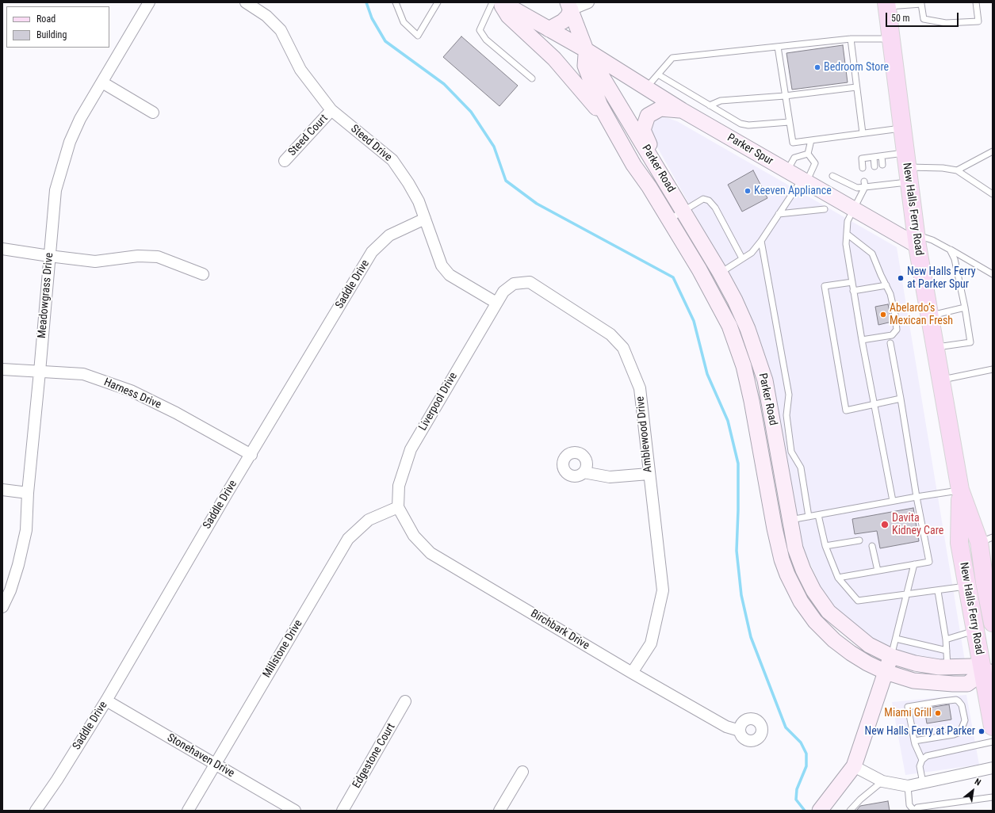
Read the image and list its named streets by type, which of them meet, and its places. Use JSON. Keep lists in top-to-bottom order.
{
  "streets": {
    "main road": ["Parker Spur", "Parker Road", "New Halls Ferry Road"],
    "street": [
      "Steed Court",
      "Steed Drive",
      "Saddle Drive",
      "Meadowgrass Drive",
      "Harness Drive",
      "Liverpool Drive",
      "Amblewood Drive",
      "Birchbark Drive",
      "Millstone Drive",
      "Stonehaven Drive",
      "Edgestone Court"
    ]
  },
  "crossings": [
    ["Steed Court", "Steed Drive"],
    ["Steed Drive", "Saddle Drive"],
    ["Steed Drive", "Liverpool Drive"],
    ["Steed Drive", "Amblewood Drive"],
    ["Parker Spur", "Parker Road"],
    ["Parker Spur", "New Halls Ferry Road"],
    ["Parker Road", "New Halls Ferry Road"],
    ["Saddle Drive", "Harness Drive"],
    ["Saddle Drive", "Stonehaven Drive"],
    ["Meadowgrass Drive", "Harness Drive"],
    ["Liverpool Drive", "Amblewood Drive"],
    ["Liverpool Drive", "Birchbark Drive"],
    ["Liverpool Drive", "Millstone Drive"],
    ["Amblewood Drive", "Birchbark Drive"],
    ["Birchbark Drive", "Millstone Drive"],
    ["Millstone Drive", "Stonehaven Drive"]
  ],
  "places": [
    "Bedroom Store",
    "Keeven Appliance",
    "New Halls Ferry at Parker Spur",
    "Abelardo’s Mexican Fresh",
    "Davita Kidney Care",
    "Miami Grill",
    "New Halls Ferry at Parker"
  ],
  "legend": ["Road", "Building"],
  "scale_bar": "50 m",
  "north": "top right"
}
